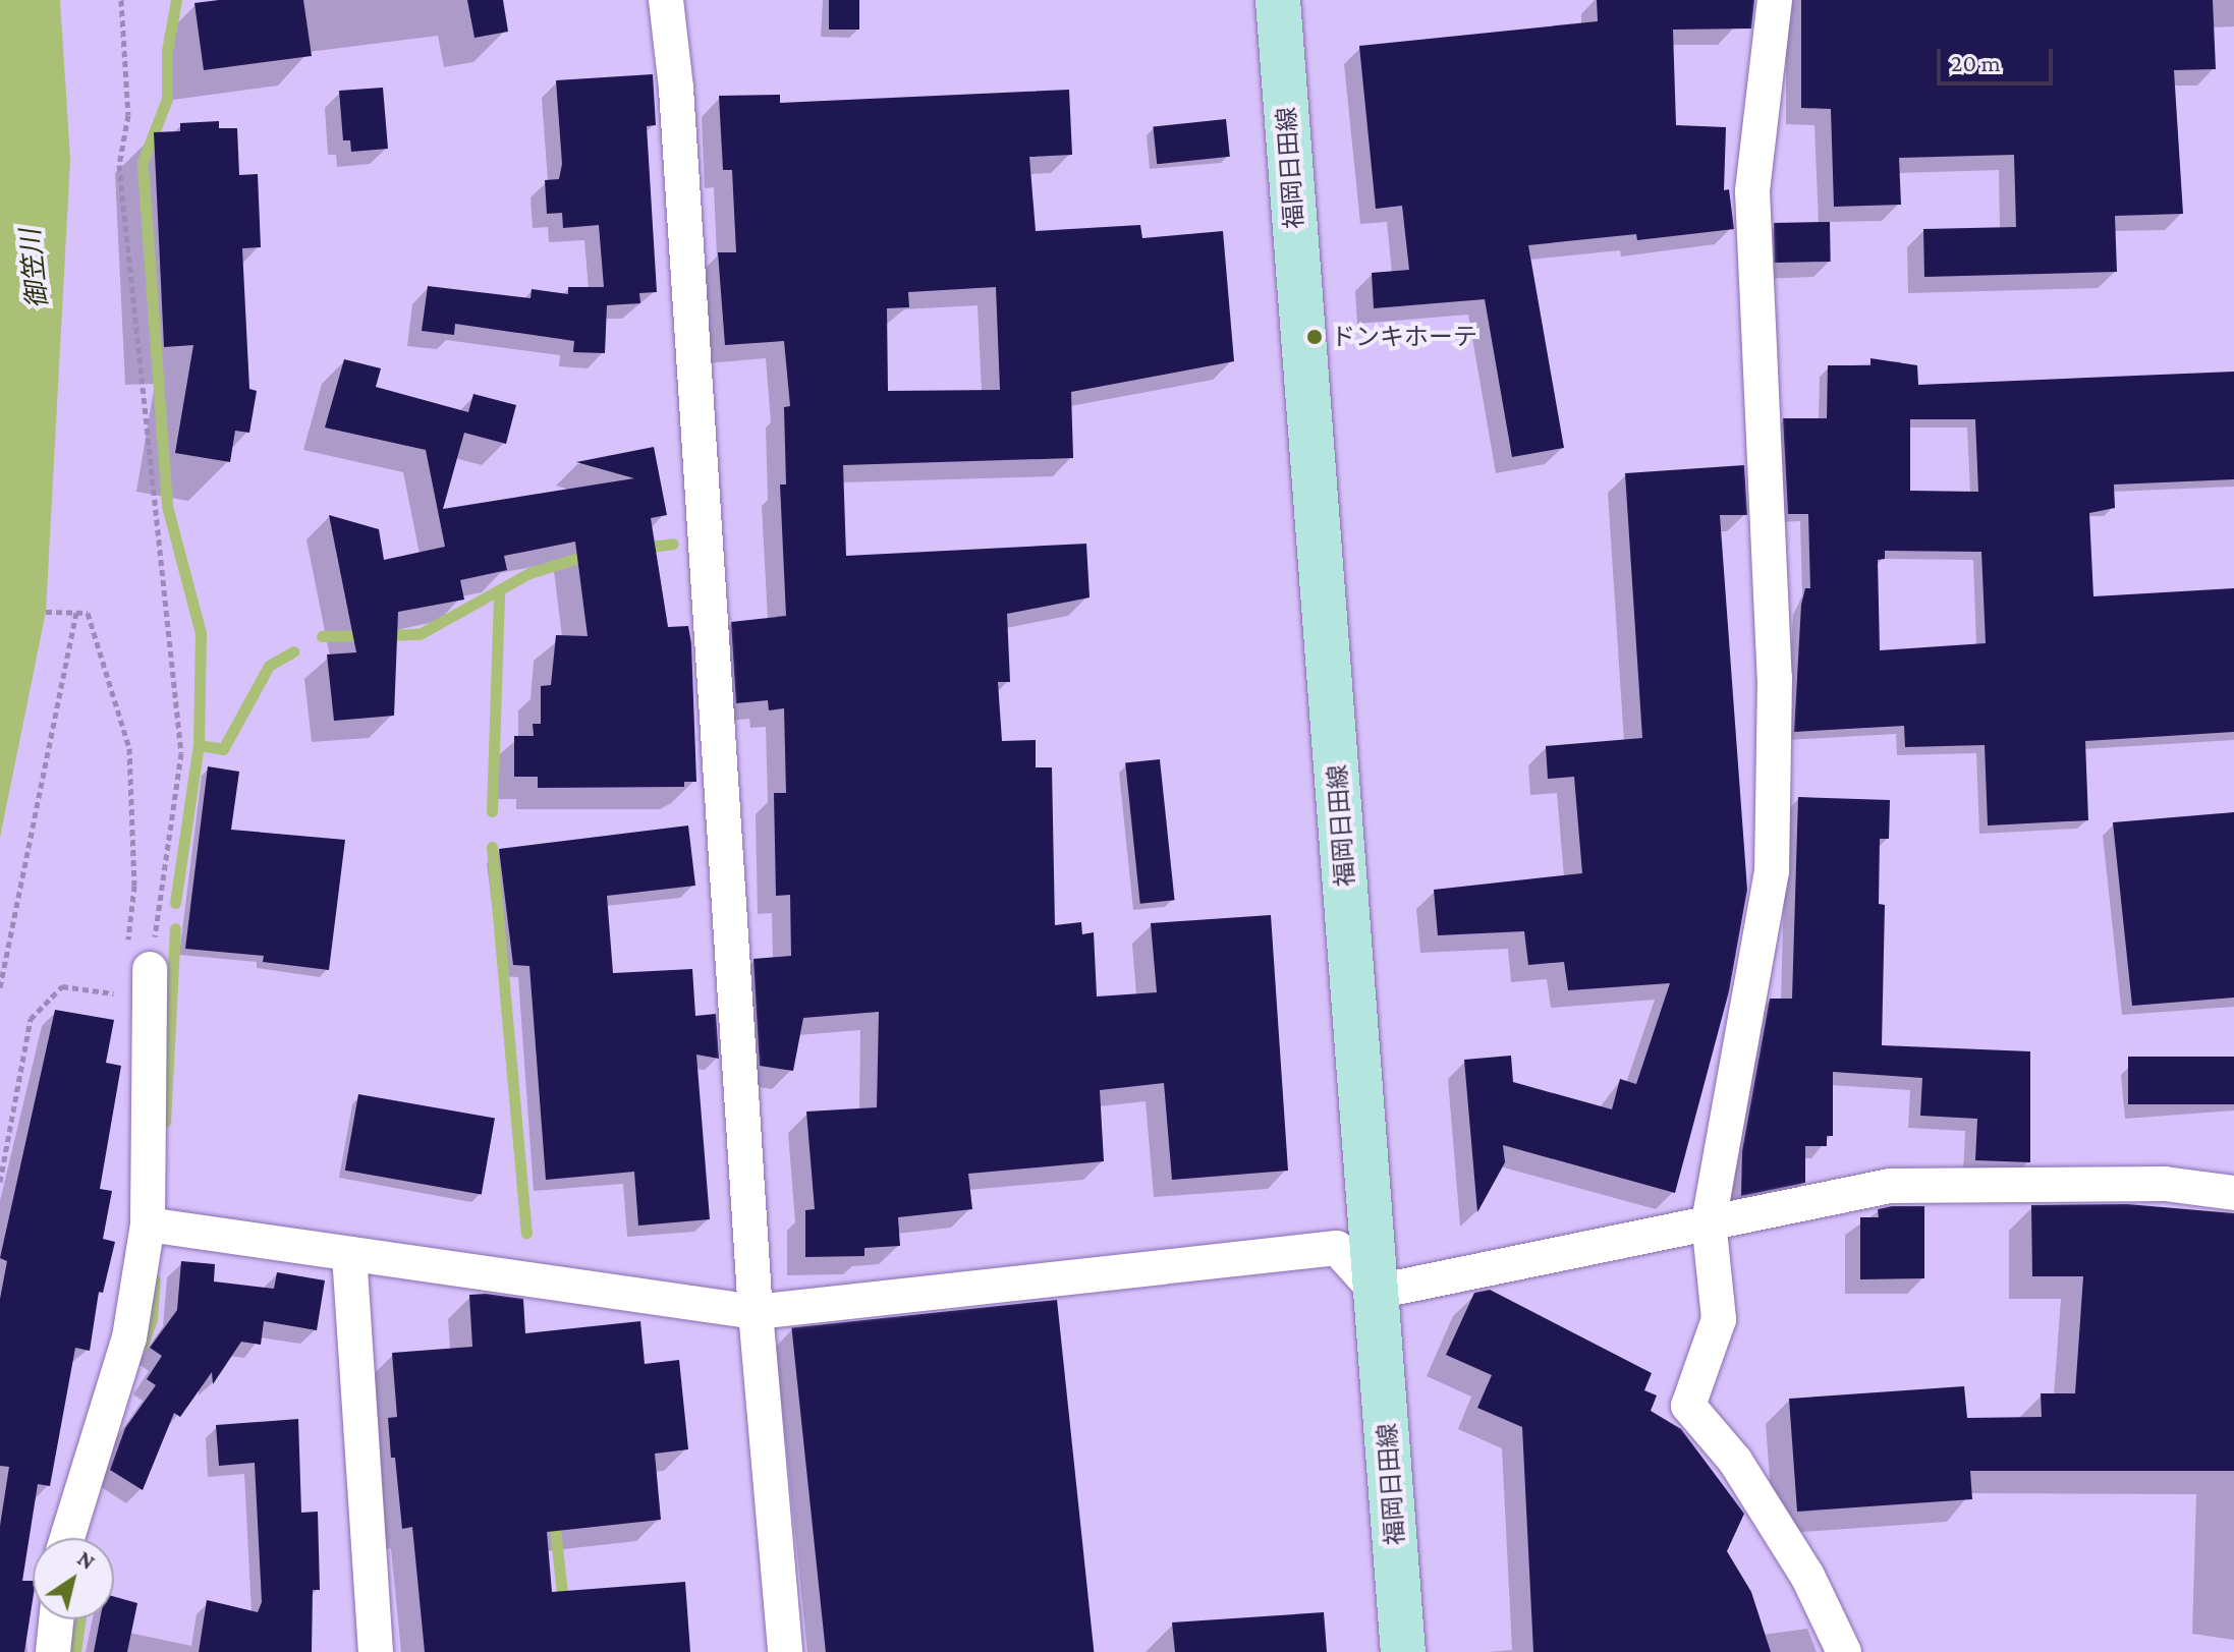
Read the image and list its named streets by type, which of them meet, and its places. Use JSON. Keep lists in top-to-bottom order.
{
  "streets": {
    "main road": ["福岡日田線"]
  },
  "water": ["御笠川"],
  "places": ["ドンキホーテ"],
  "scale_bar": "20 m",
  "north": "top right"
}
